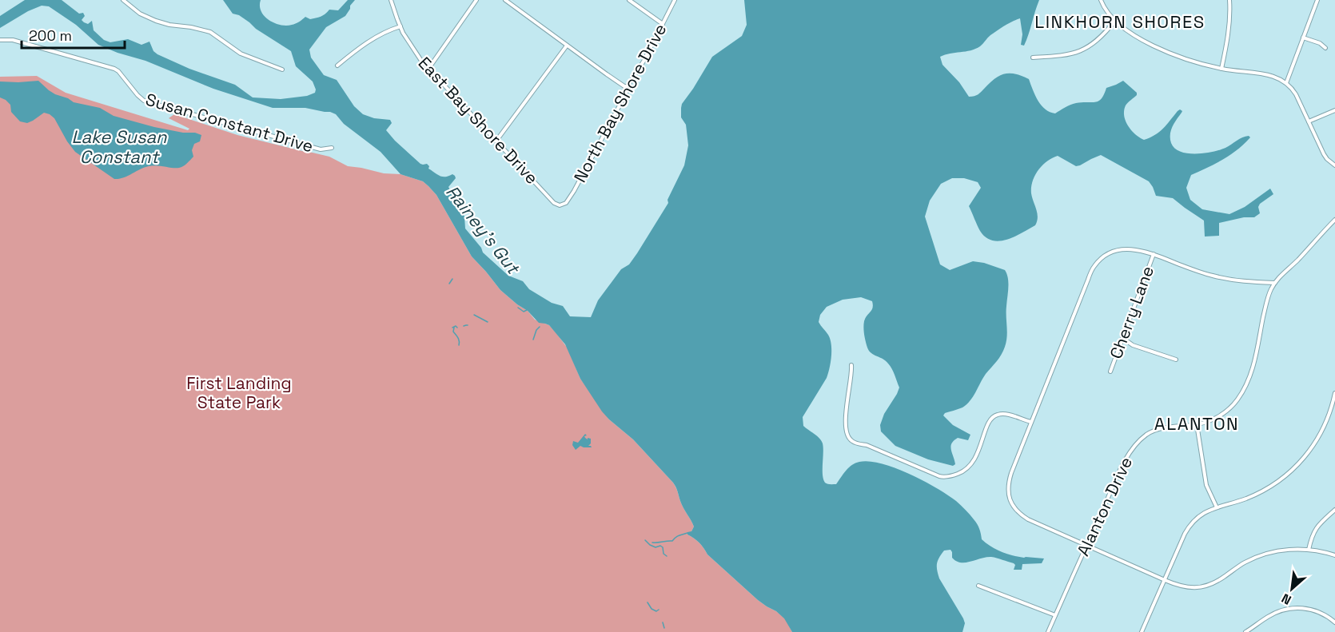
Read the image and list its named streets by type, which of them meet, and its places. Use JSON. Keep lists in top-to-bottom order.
{
  "streets": {
    "street": [
      "North Bay Shore Drive",
      "East Bay Shore Drive",
      "Susan Constant Drive",
      "Cherry Lane",
      "Alanton Drive"
    ]
  },
  "crossings": [
    ["North Bay Shore Drive", "East Bay Shore Drive"]
  ],
  "districts": ["LINKHORN SHORES", "ALANTON"],
  "water": ["Lake Susan Constant", "Rainey's Gut"],
  "parks": ["First Landing State Park"],
  "scale_bar": "200 m",
  "north": "bottom left"
}
